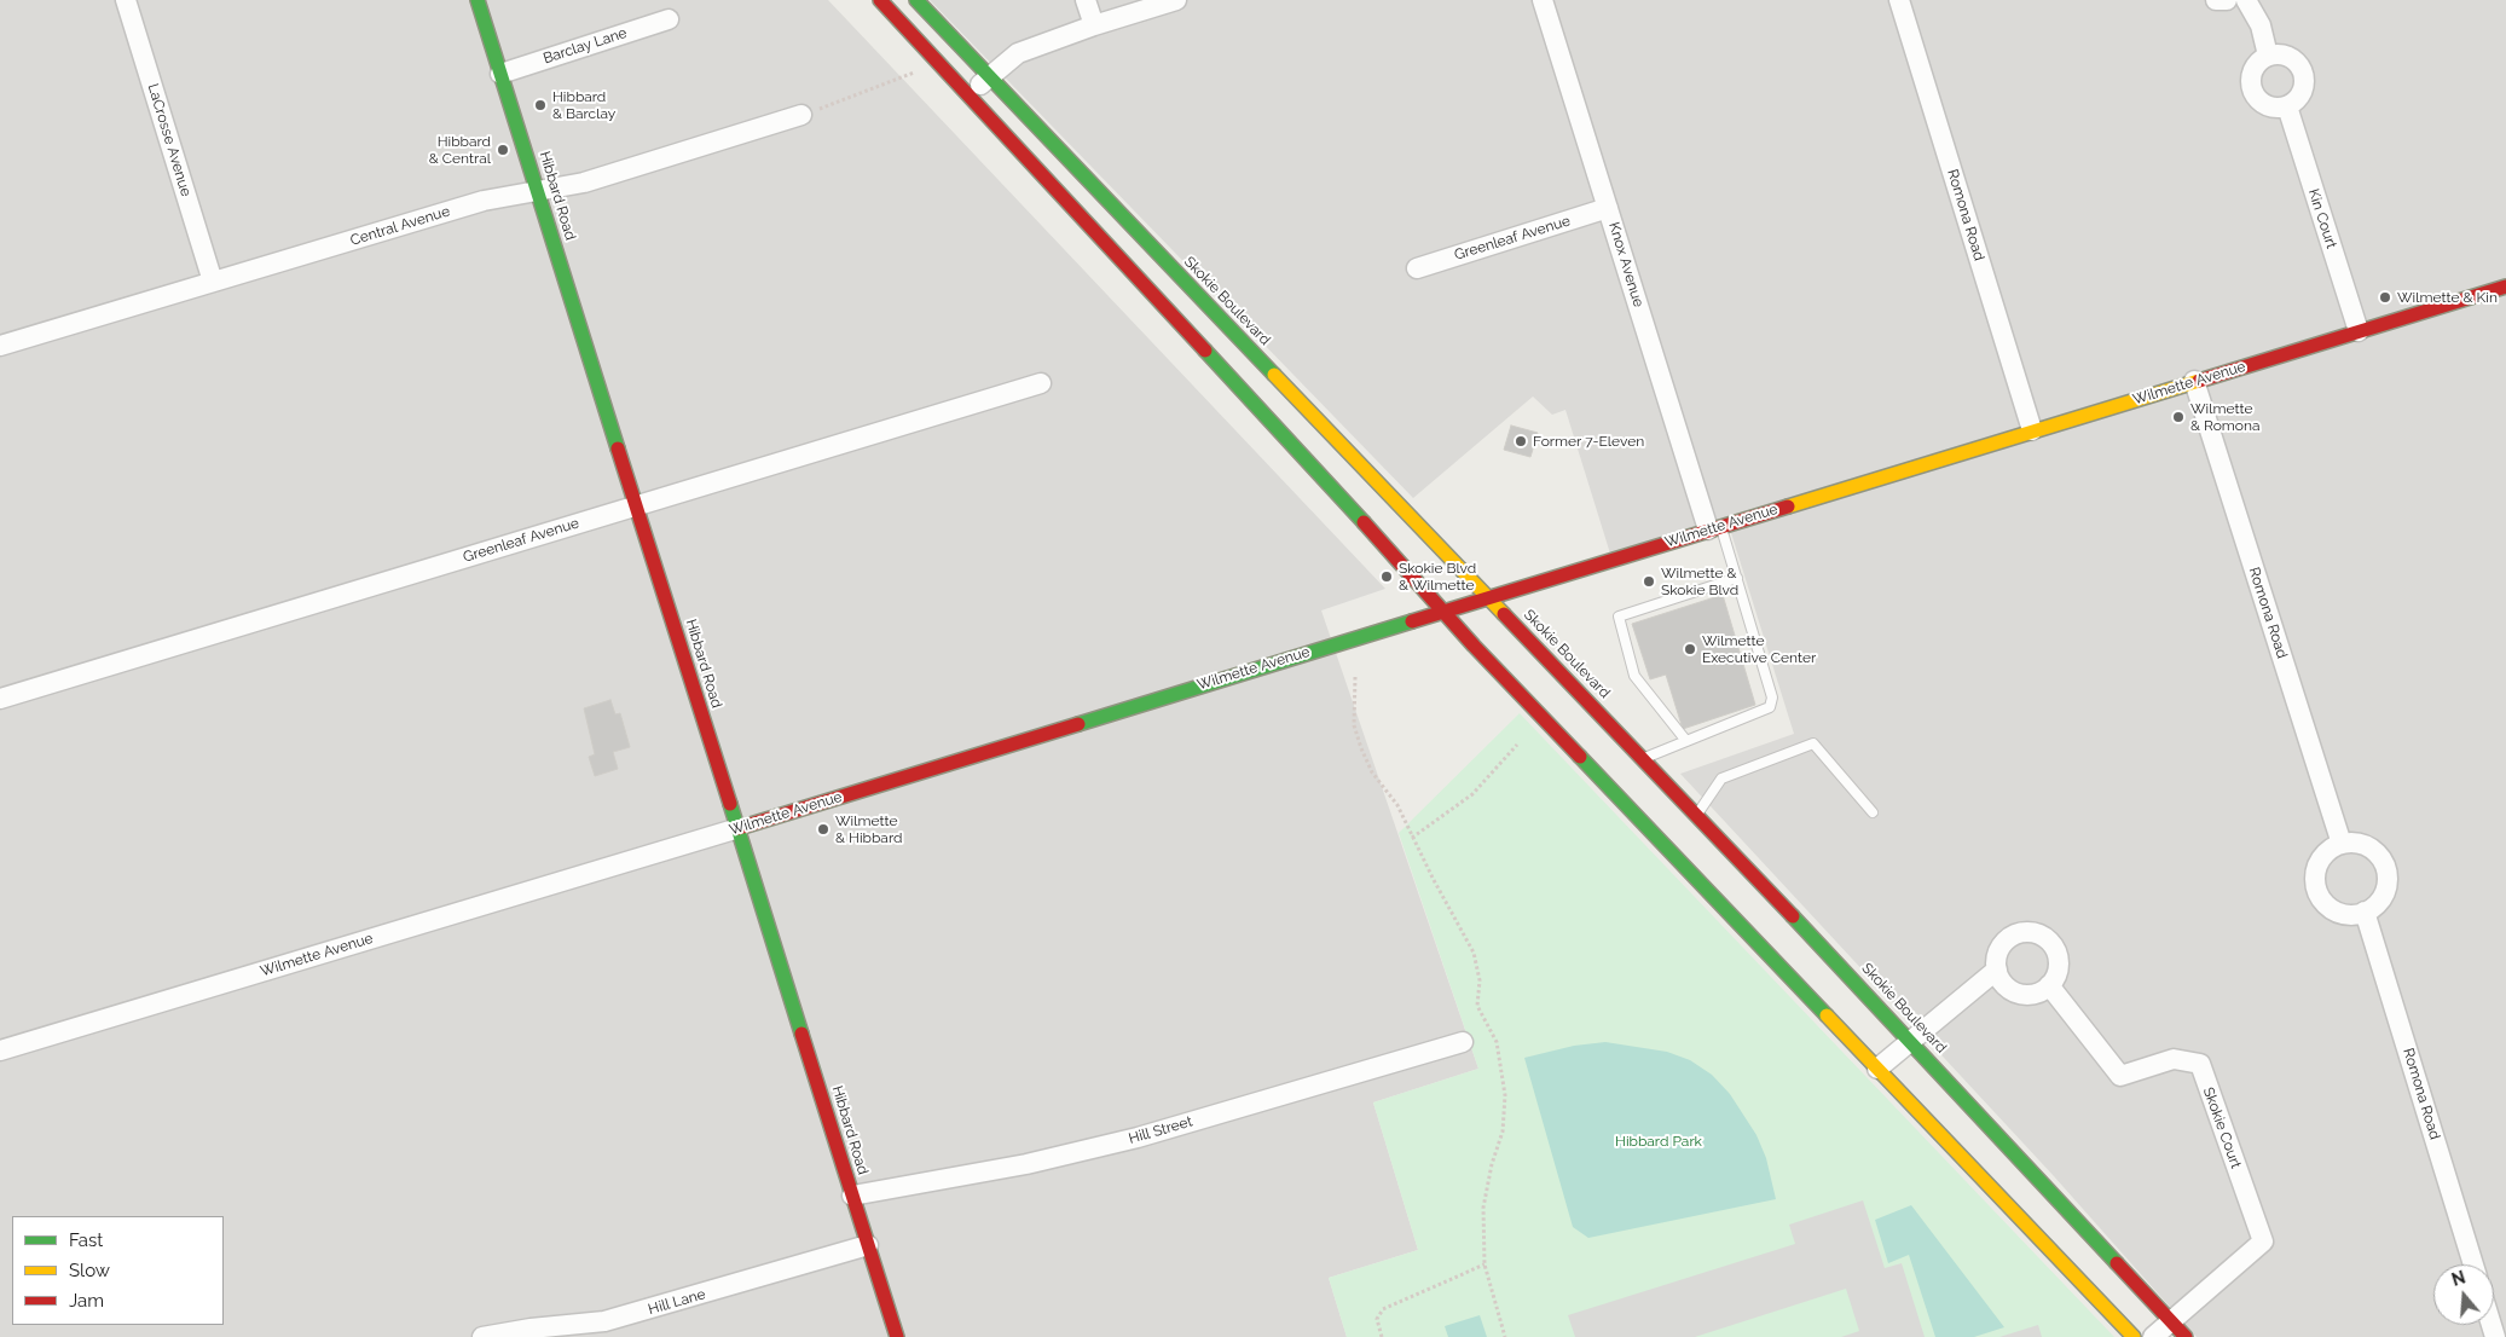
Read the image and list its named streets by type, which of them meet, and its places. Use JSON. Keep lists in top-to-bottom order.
{
  "streets": {
    "main road": ["Hibbard Road", "Skokie Boulevard", "Wilmette Avenue"],
    "street": [
      "Barclay Lane",
      "LaCrosse Avenue",
      "Romona Road",
      "Kin Court",
      "Central Avenue",
      "Greenleaf Avenue",
      "Knox Avenue",
      "Skokie Court",
      "Hill Street",
      "Hill Lane"
    ]
  },
  "crossings": [
    ["Barclay Lane", "Hibbard Road"],
    ["LaCrosse Avenue", "Central Avenue"],
    ["Hibbard Road", "Central Avenue"],
    ["Hibbard Road", "Greenleaf Avenue"],
    ["Hibbard Road", "Wilmette Avenue"],
    ["Hibbard Road", "Hill Street"],
    ["Hibbard Road", "Hill Lane"],
    ["Romona Road", "Wilmette Avenue"],
    ["Kin Court", "Wilmette Avenue"],
    ["Greenleaf Avenue", "Knox Avenue"],
    ["Knox Avenue", "Wilmette Avenue"],
    ["Skokie Boulevard", "Wilmette Avenue"],
    ["Skokie Boulevard", "Skokie Court"]
  ],
  "parks": ["Hibbard Park"],
  "places": [
    "Hibbard & Barclay",
    "Hibbard & Central",
    "Wilmette & Kin",
    "Wilmette & Romona",
    "Former 7-Eleven",
    "Skokie Blvd & Wilmette",
    "Wilmette & Skokie Blvd",
    "Wilmette Executive Center",
    "Wilmette & Hibbard"
  ],
  "legend": ["Fast", "Slow", "Jam"],
  "north": "top"
}
